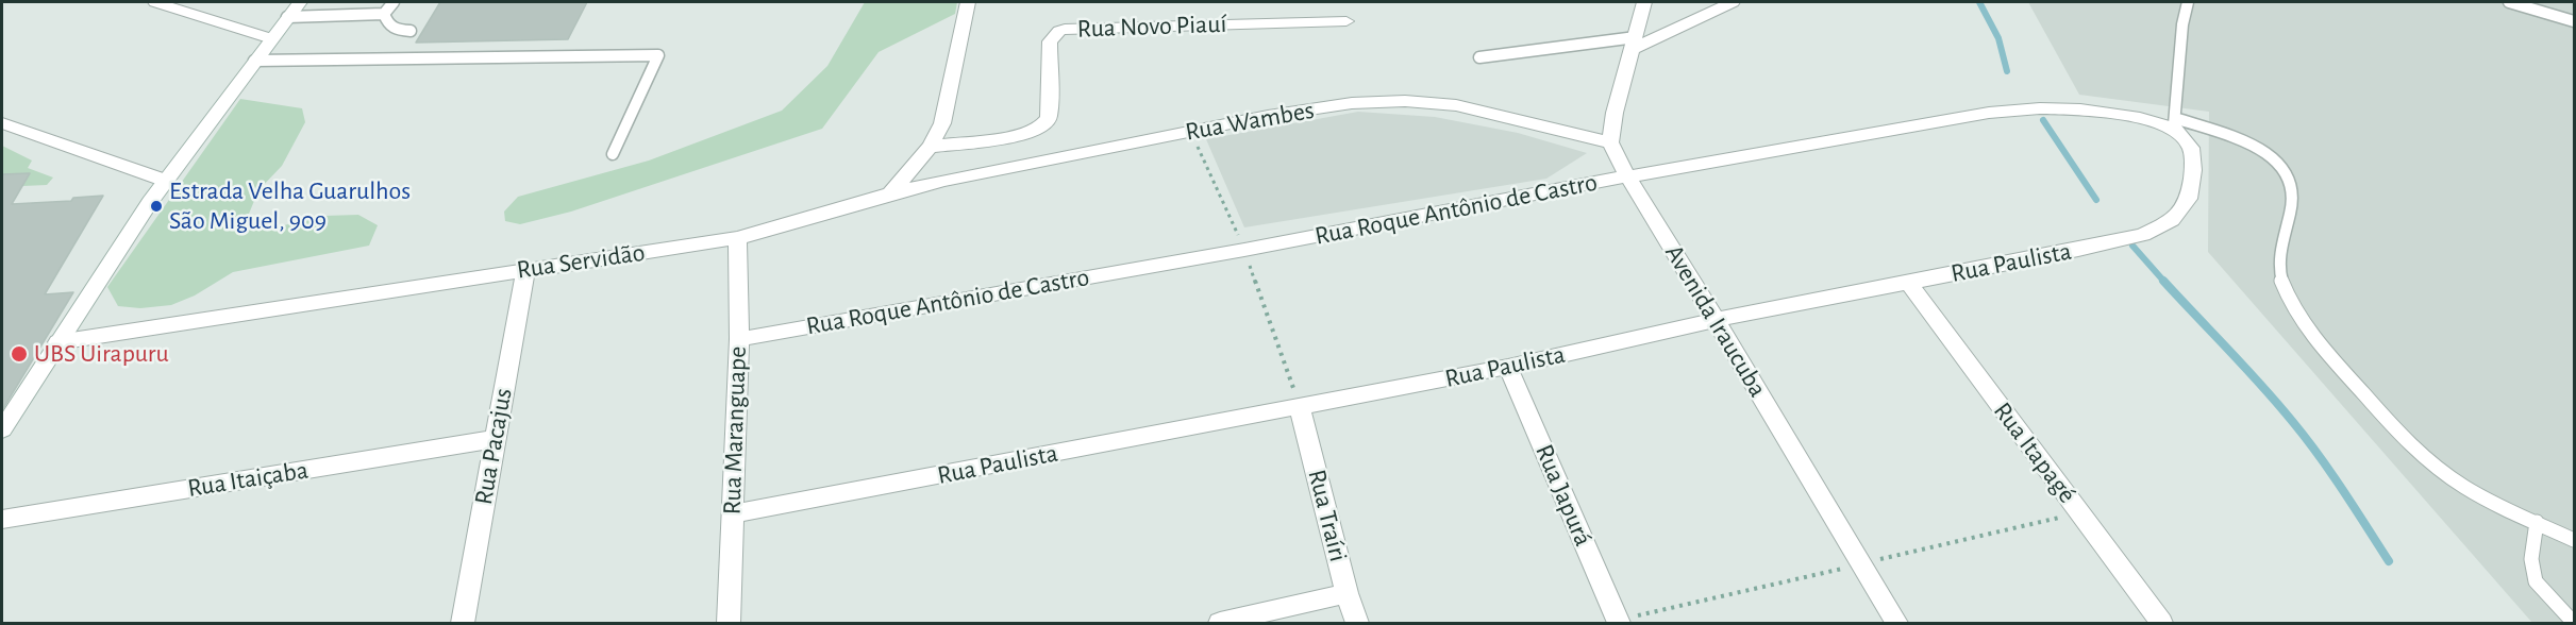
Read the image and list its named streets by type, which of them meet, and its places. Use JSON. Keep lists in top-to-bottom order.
{
  "streets": {
    "street": [
      "Rua Novo Piauí",
      "Rua Wambes",
      "Rua Roque Antônio de Castro",
      "Rua Servidão",
      "Rua Paulista",
      "Avenida Iraucuba",
      "Rua Maranguape",
      "Rua Pacajus",
      "Rua Itapagé",
      "Rua Itaiçaba",
      "Rua Japurá",
      "Rua Traíri"
    ]
  },
  "crossings": [
    ["Rua Wambes", "Rua Servidão"],
    ["Rua Wambes", "Avenida Iraucuba"],
    ["Rua Roque Antônio de Castro", "Rua Paulista"],
    ["Rua Roque Antônio de Castro", "Avenida Iraucuba"],
    ["Rua Roque Antônio de Castro", "Rua Maranguape"],
    ["Rua Servidão", "Rua Maranguape"],
    ["Rua Servidão", "Rua Pacajus"],
    ["Rua Paulista", "Avenida Iraucuba"],
    ["Rua Paulista", "Rua Maranguape"],
    ["Rua Paulista", "Rua Itapagé"],
    ["Rua Paulista", "Rua Japurá"],
    ["Rua Paulista", "Rua Traíri"],
    ["Rua Pacajus", "Rua Itaiçaba"]
  ],
  "places": ["Estrada Velha Guarulhos São Miguel, 909", "UBS Uirapuru"]
}
